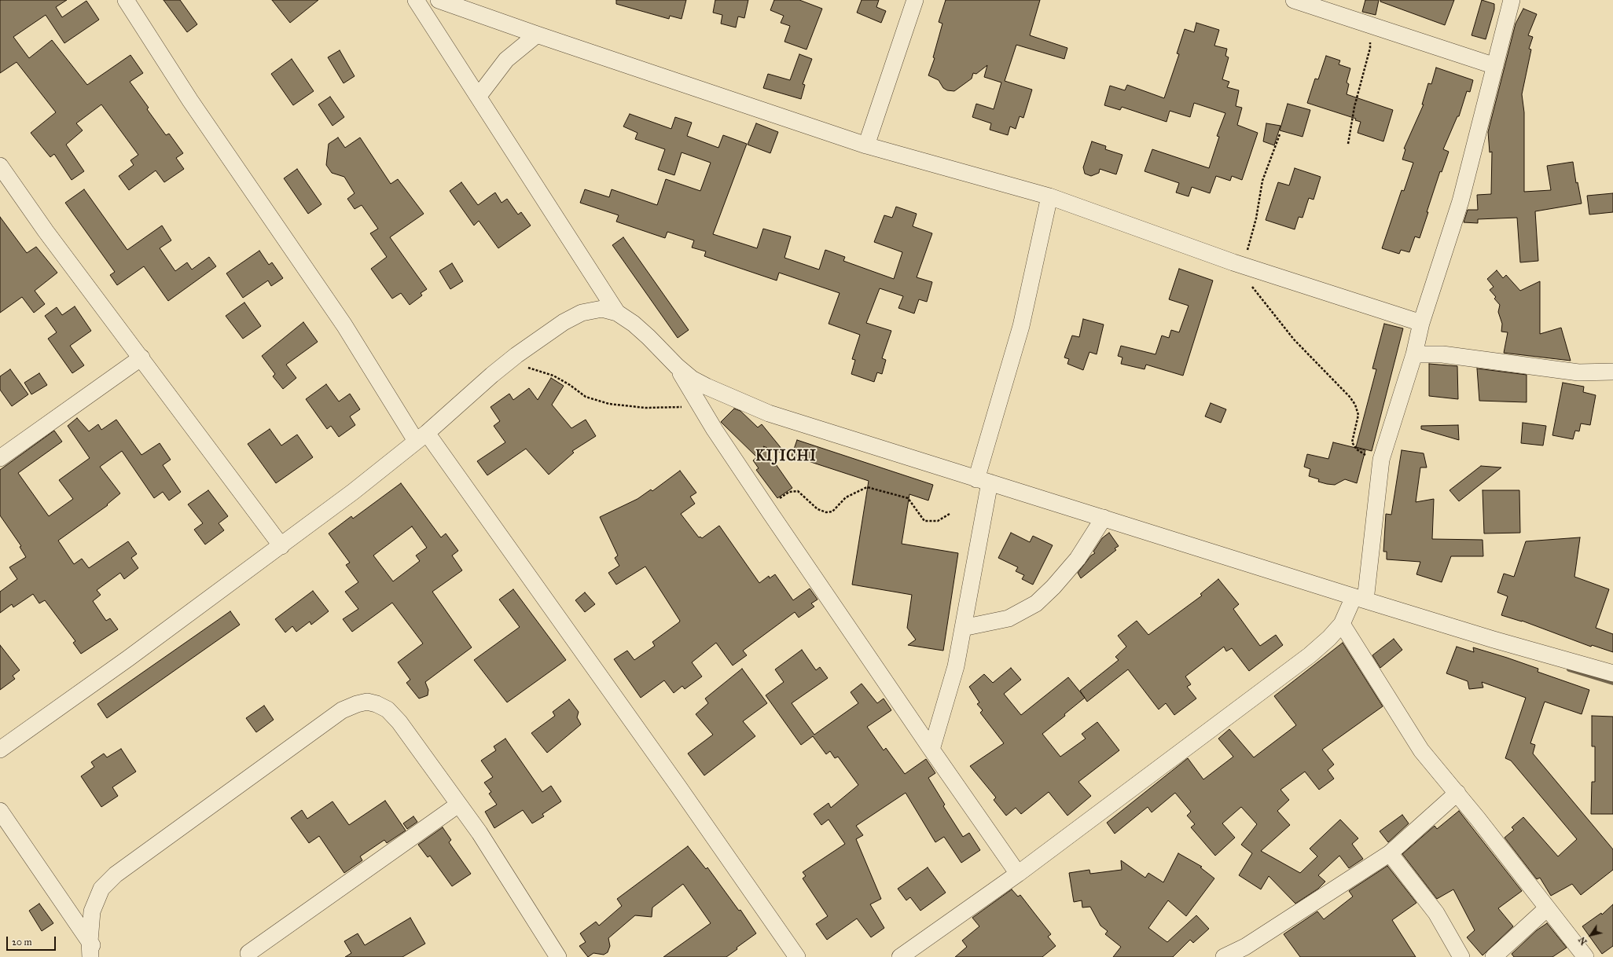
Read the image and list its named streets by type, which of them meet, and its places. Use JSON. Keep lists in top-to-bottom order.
{
  "districts": ["KIJICHI"],
  "scale_bar": "20 m",
  "north": "bottom left"
}
